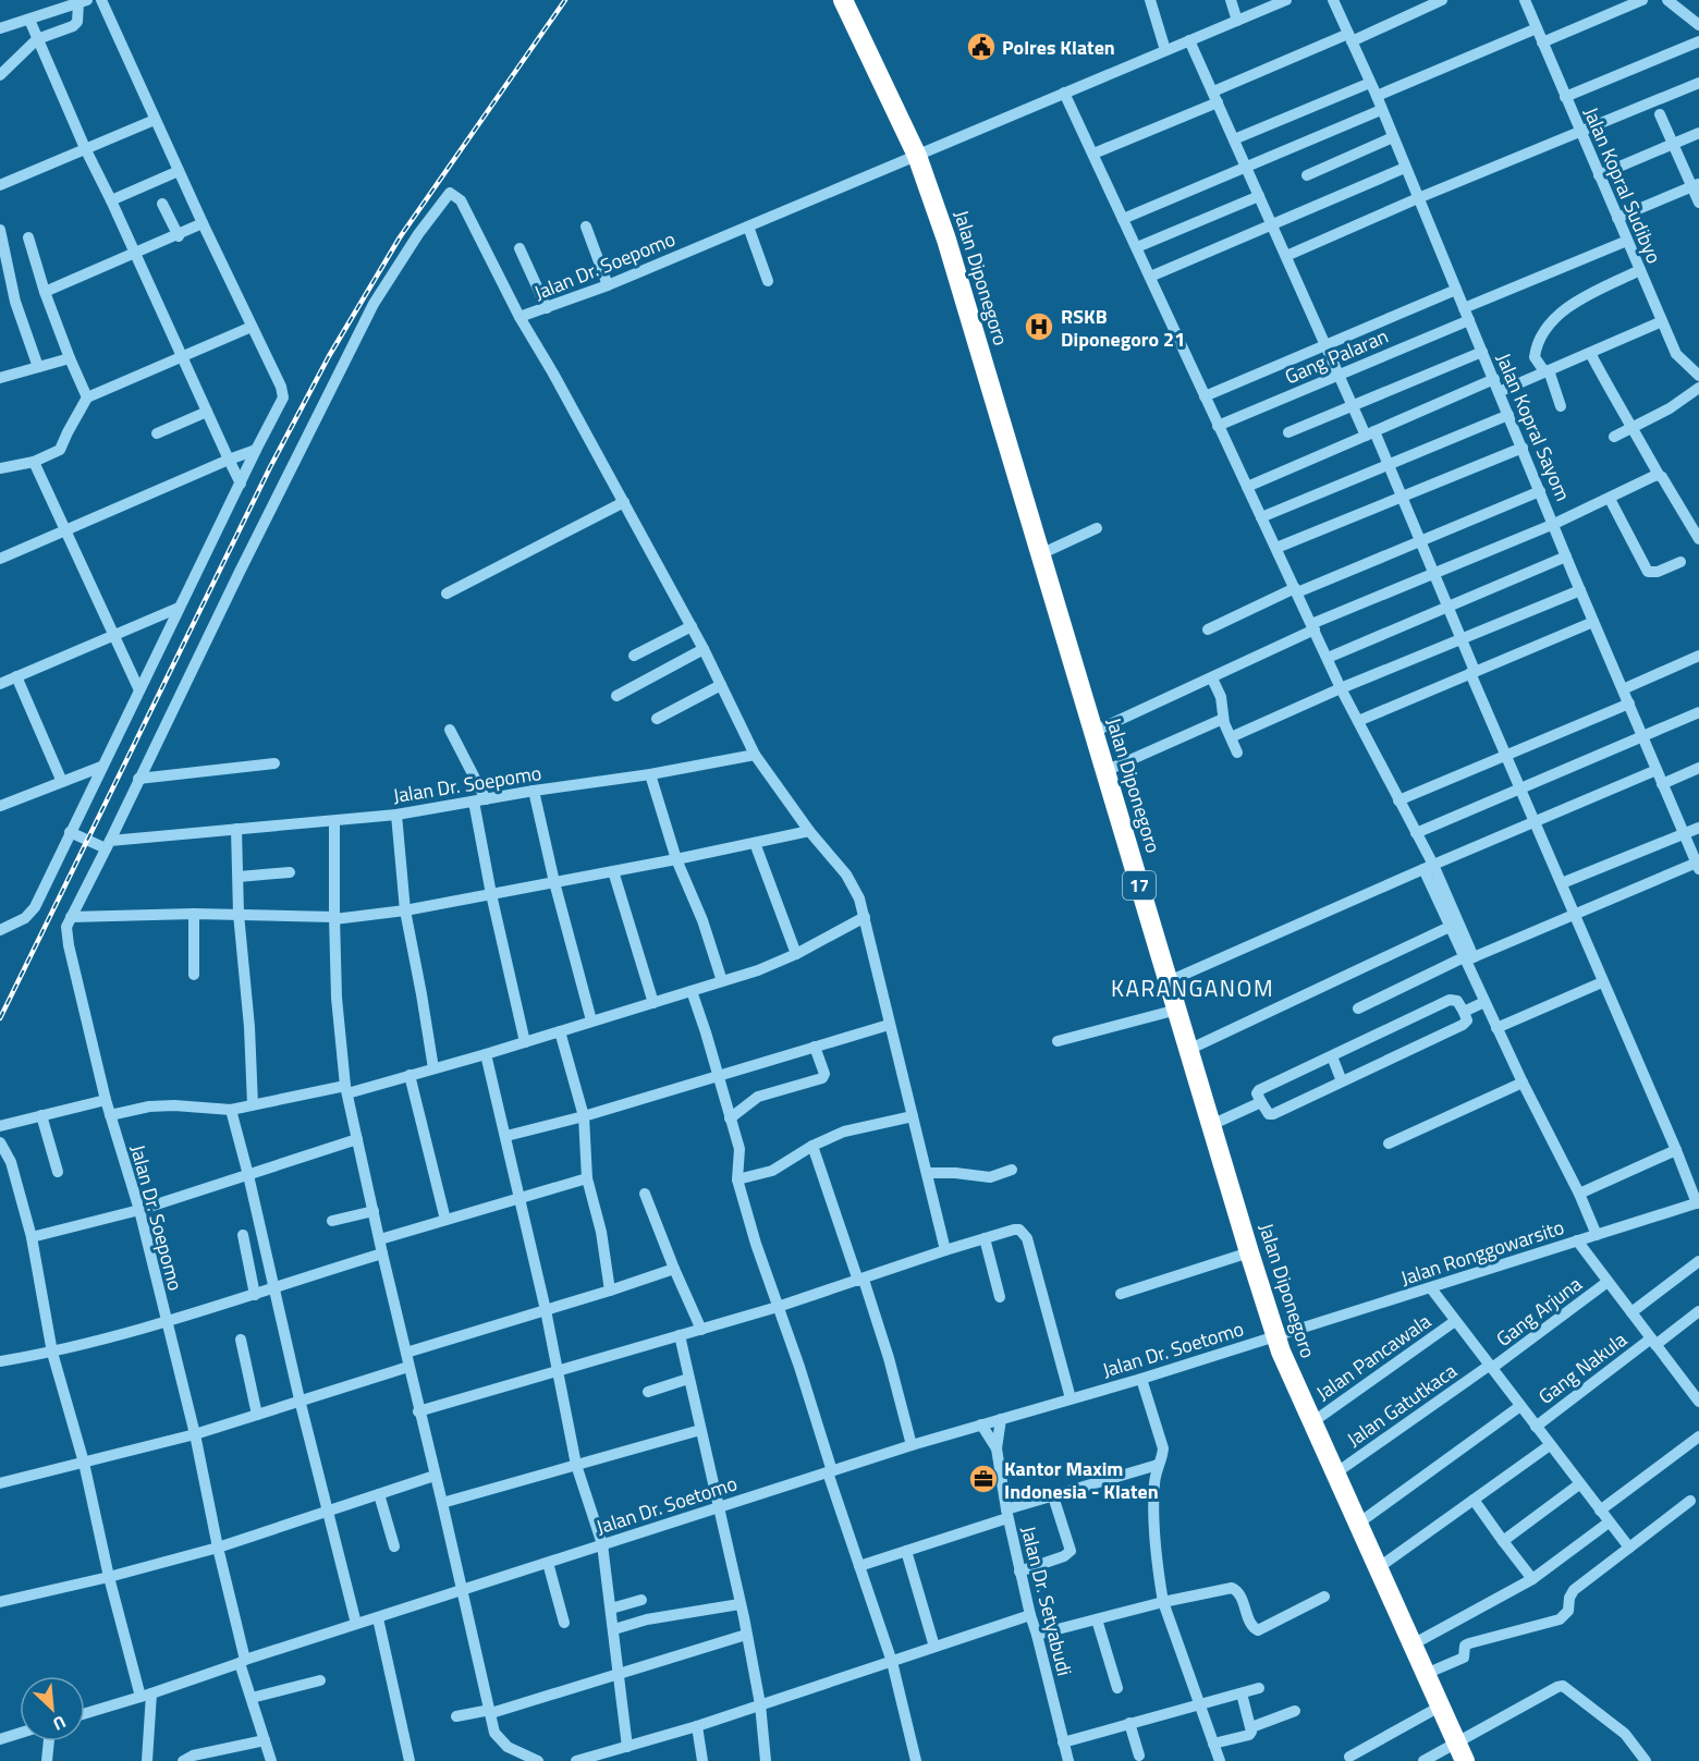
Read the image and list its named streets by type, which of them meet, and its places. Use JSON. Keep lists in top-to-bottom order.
{
  "streets": {
    "highway": ["Jalan Diponegoro", "17"],
    "street": [
      "Jalan Kopral Sudibyo",
      "Jalan Dr. Soepomo",
      "Gang Palaran",
      "Jalan Kopral Sayom",
      "Jalan Ronggowarsito",
      "Gang Arjuna",
      "Jalan Dr. Soetomo",
      "Jalan Pancawala",
      "Gang Nakula",
      "Jalan Gatutkaca",
      "Jalan Dr. Setyabudi"
    ]
  },
  "crossings": [
    ["Jalan Kopral Sudibyo", "Gang Palaran"],
    ["Jalan Dr. Soepomo", "Jalan Diponegoro"],
    ["Jalan Dr. Soepomo", "Jalan Dr. Soetomo"],
    ["Jalan Diponegoro", "Jalan Ronggowarsito"],
    ["Jalan Diponegoro", "Jalan Dr. Soetomo"],
    ["Jalan Diponegoro", "Jalan Pancawala"],
    ["Jalan Diponegoro", "Jalan Gatutkaca"],
    ["Gang Palaran", "Jalan Kopral Sayom"],
    ["Jalan Ronggowarsito", "Jalan Dr. Soetomo"],
    ["Gang Arjuna", "Jalan Gatutkaca"],
    ["Jalan Dr. Soetomo", "Jalan Dr. Setyabudi"]
  ],
  "districts": ["KARANGANOM"],
  "places": {
    "public building": ["Polres Klaten"],
    "hospital": ["RSKB Diponegoro 21"],
    "office": ["Kantor Maxim Indonesia - Klaten"]
  },
  "north": "bottom right"
}
